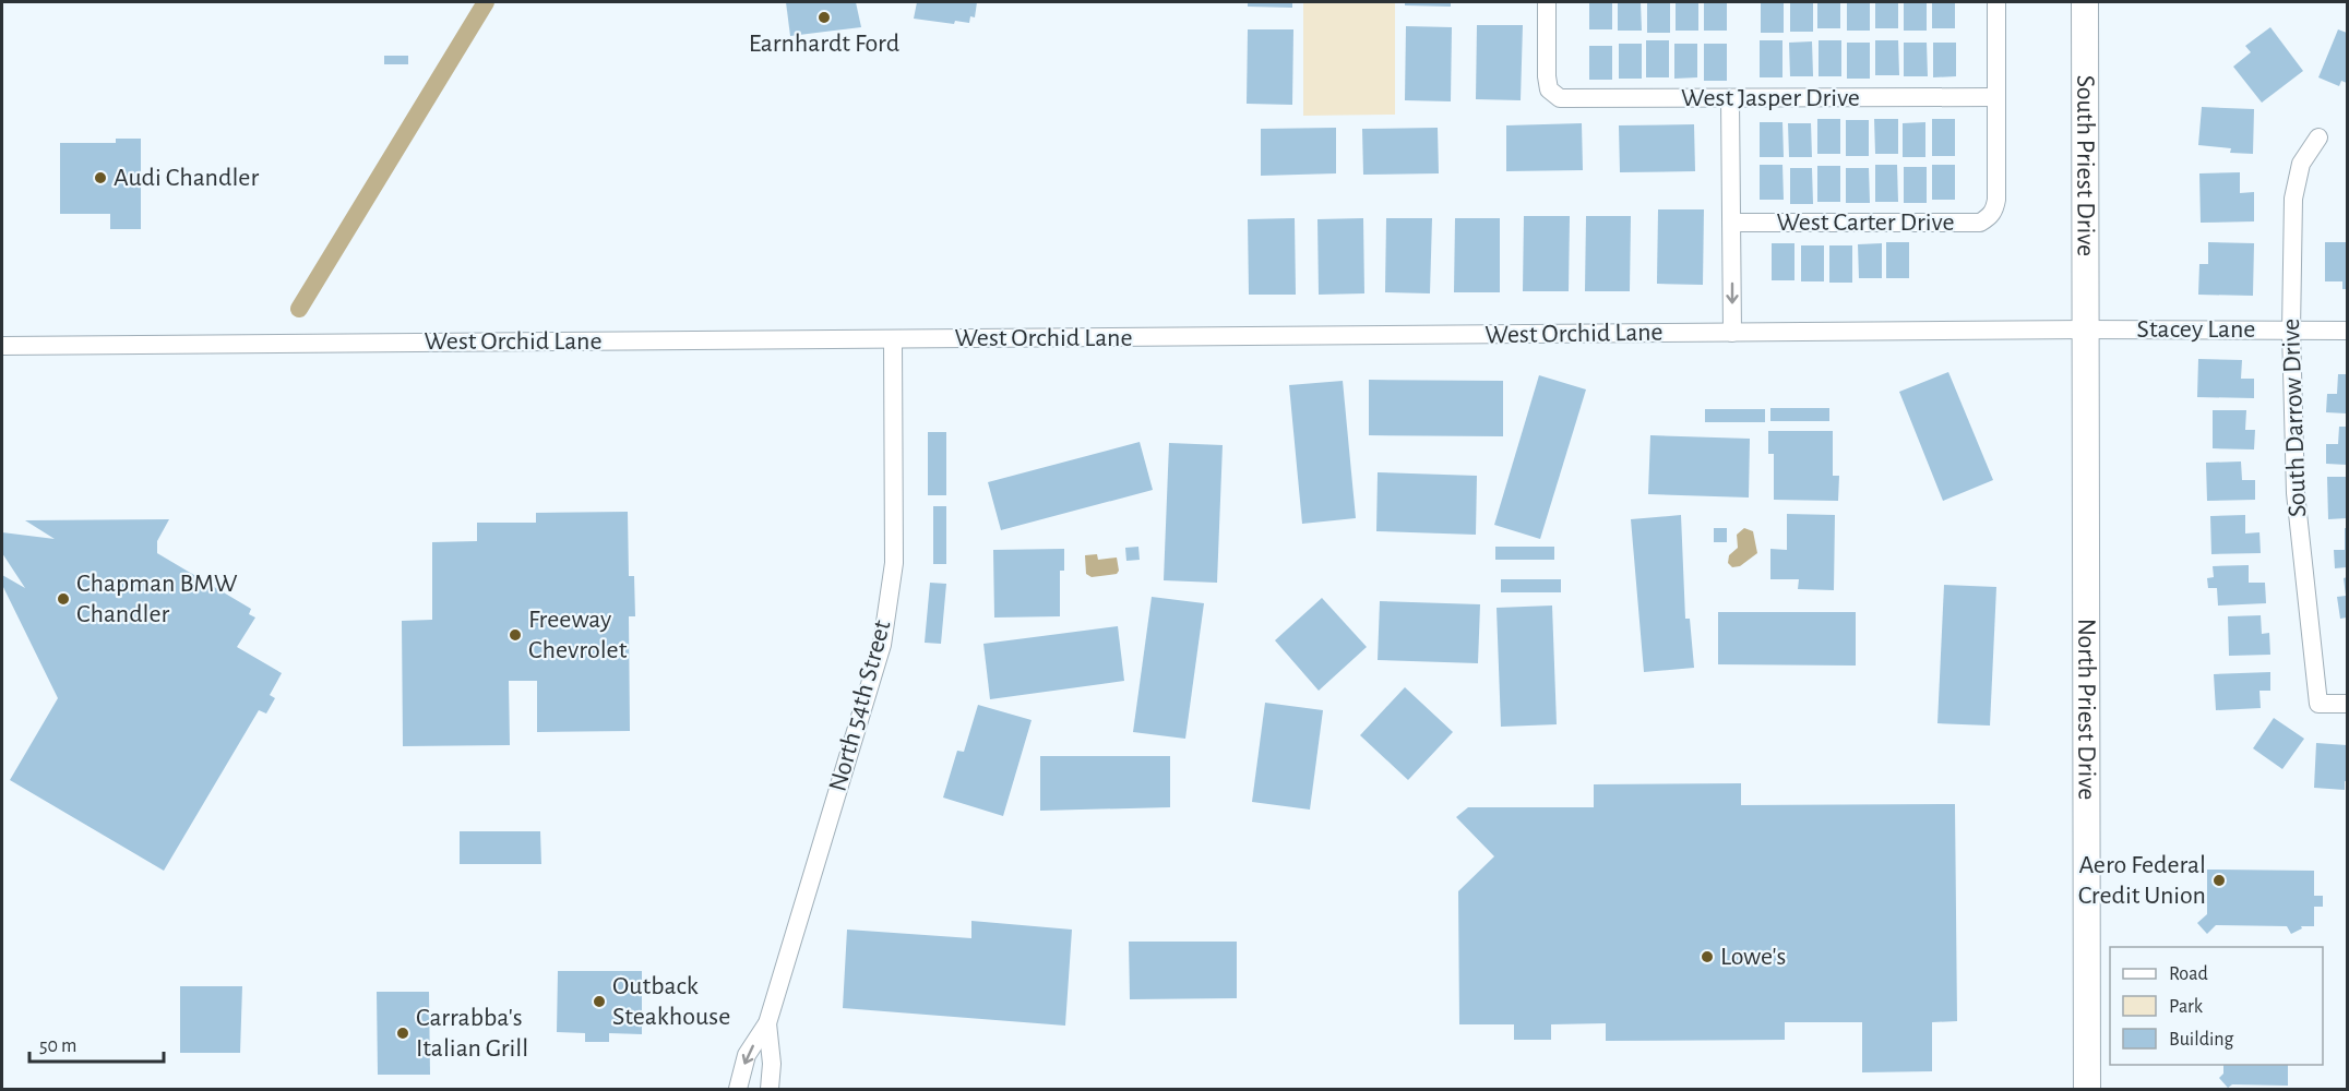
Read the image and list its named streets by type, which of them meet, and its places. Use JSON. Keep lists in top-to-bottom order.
{
  "streets": {
    "main road": ["South Priest Drive", "North Priest Drive"],
    "street": [
      "West Jasper Drive",
      "West Carter Drive",
      "Stacey Lane",
      "West Orchid Lane",
      "South Darrow Drive",
      "North 54th Street"
    ]
  },
  "crossings": [
    ["West Jasper Drive", "West Carter Drive"],
    ["South Priest Drive", "Stacey Lane"],
    ["South Priest Drive", "West Orchid Lane"],
    ["South Priest Drive", "North Priest Drive"],
    ["Stacey Lane", "West Orchid Lane"],
    ["Stacey Lane", "South Darrow Drive"],
    ["Stacey Lane", "North Priest Drive"],
    ["West Orchid Lane", "North 54th Street"],
    ["West Orchid Lane", "North Priest Drive"]
  ],
  "places": [
    "Earnhardt Ford",
    "Audi Chandler",
    "Chapman BMW Chandler",
    "Freeway Chevrolet",
    "Aero Federal Credit Union",
    "Lowe's",
    "Outback Steakhouse",
    "Carrabba's Italian Grill"
  ],
  "legend": ["Road", "Park", "Building"],
  "scale_bar": "50 m"
}
